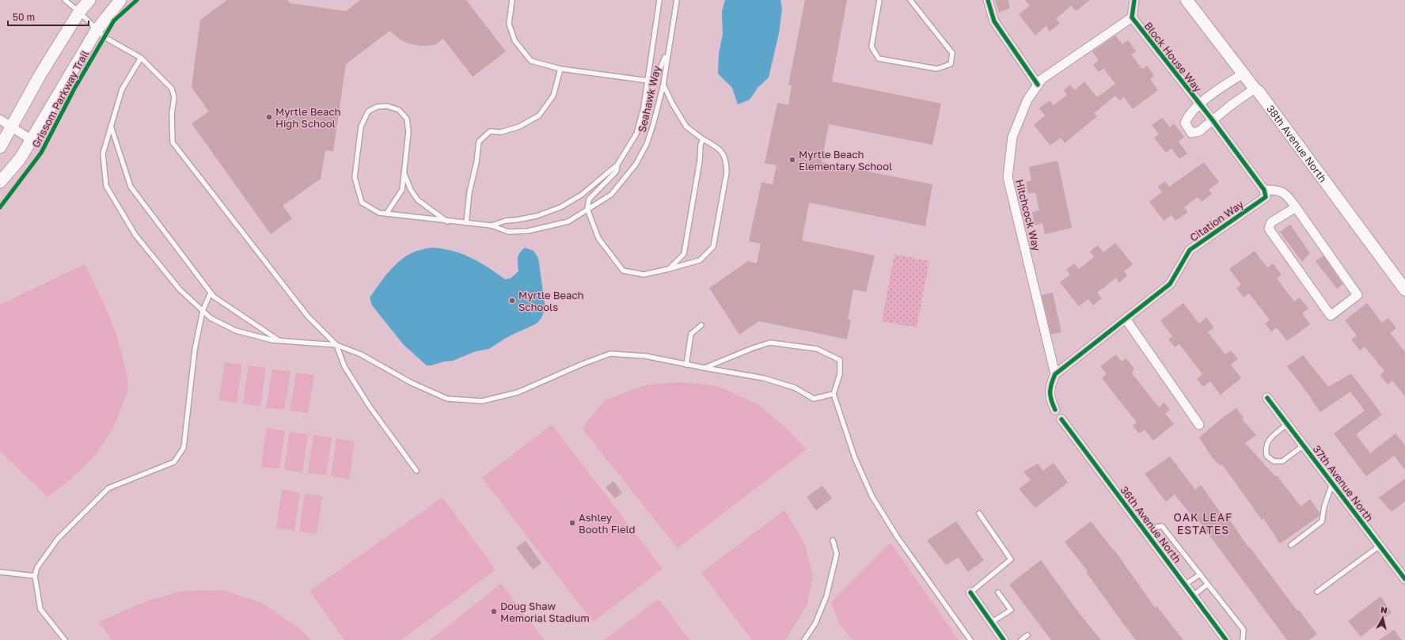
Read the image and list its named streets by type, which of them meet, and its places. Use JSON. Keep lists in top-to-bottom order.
{
  "streets": {
    "main road": ["38th Avenue North"],
    "street": [
      "Block House Way",
      "Hitchcock Way",
      "Citation Way",
      "37th Avenue North",
      "36th Avenue North"
    ],
    "lane": ["Seahawk Way"],
    "cycle path": ["Grissom Parkway Trail"]
  },
  "crossings": [
    ["Block House Way", "38th Avenue North"],
    ["Block House Way", "Hitchcock Way"],
    ["Hitchcock Way", "Citation Way"]
  ],
  "districts": ["OAK LEAF ESTATES"],
  "places": [
    "Myrtle Beach High School",
    "Myrtle Beach Elementary School",
    "Myrtle Beach Schools",
    "Ashley Booth Field",
    "Doug Shaw Memorial Stadium"
  ],
  "scale_bar": "50 m",
  "north": "top"
}
